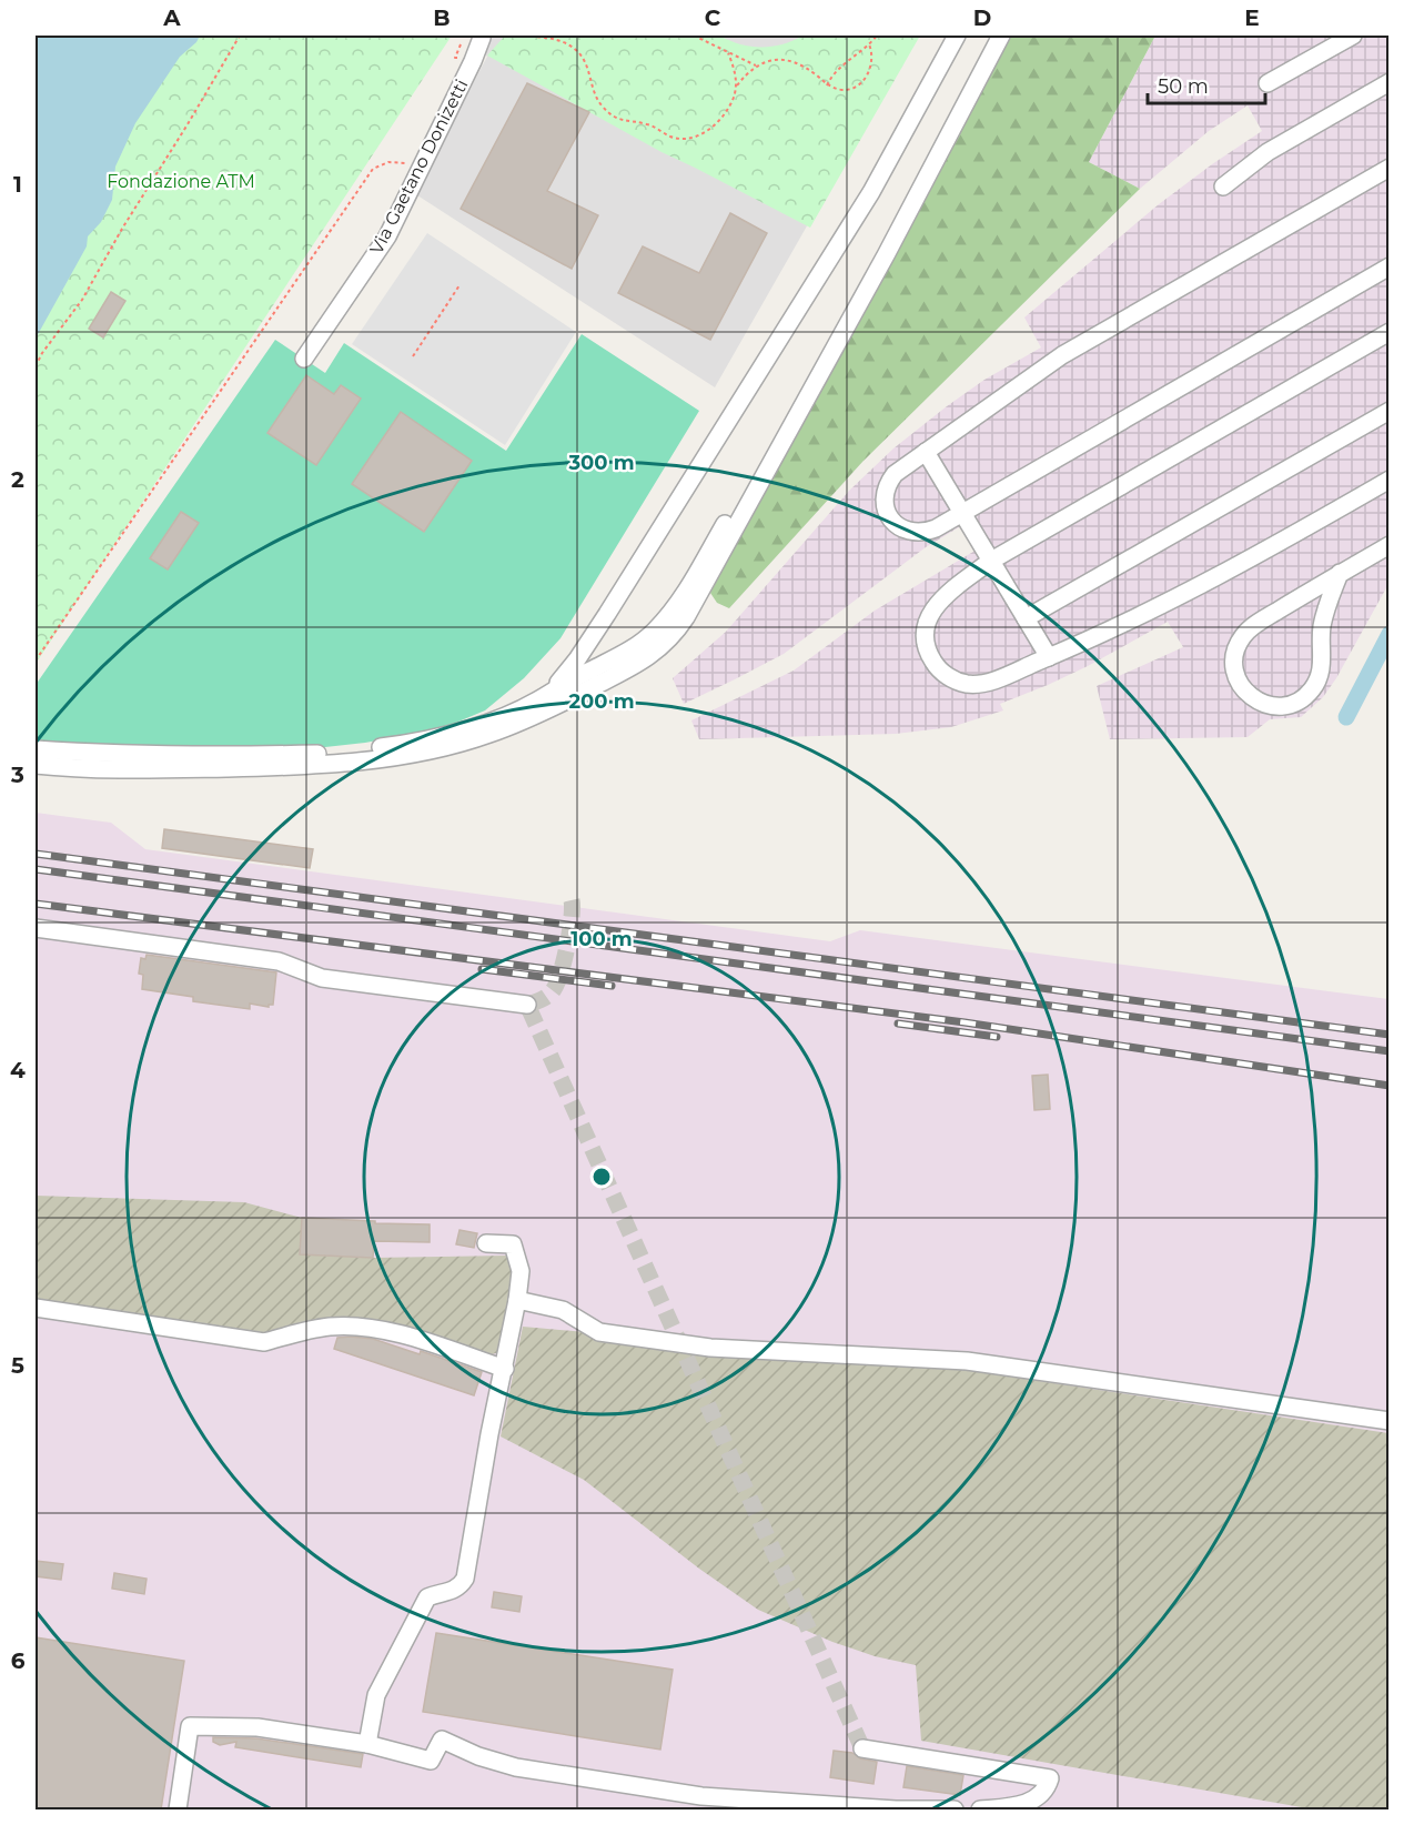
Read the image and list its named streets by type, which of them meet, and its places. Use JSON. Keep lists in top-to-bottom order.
{
  "streets": {
    "street": ["Via Gaetano Donizetti"]
  },
  "parks": ["Fondazione ATM"],
  "scale_bar": "50 m",
  "grid": {
    "columns": [
      "A",
      "B",
      "C",
      "D",
      "E"
    ],
    "rows": [
      "1",
      "2",
      "3",
      "4",
      "5",
      "6"
    ]
  },
  "rings": ["300 m", "200 m", "100 m"]
}
